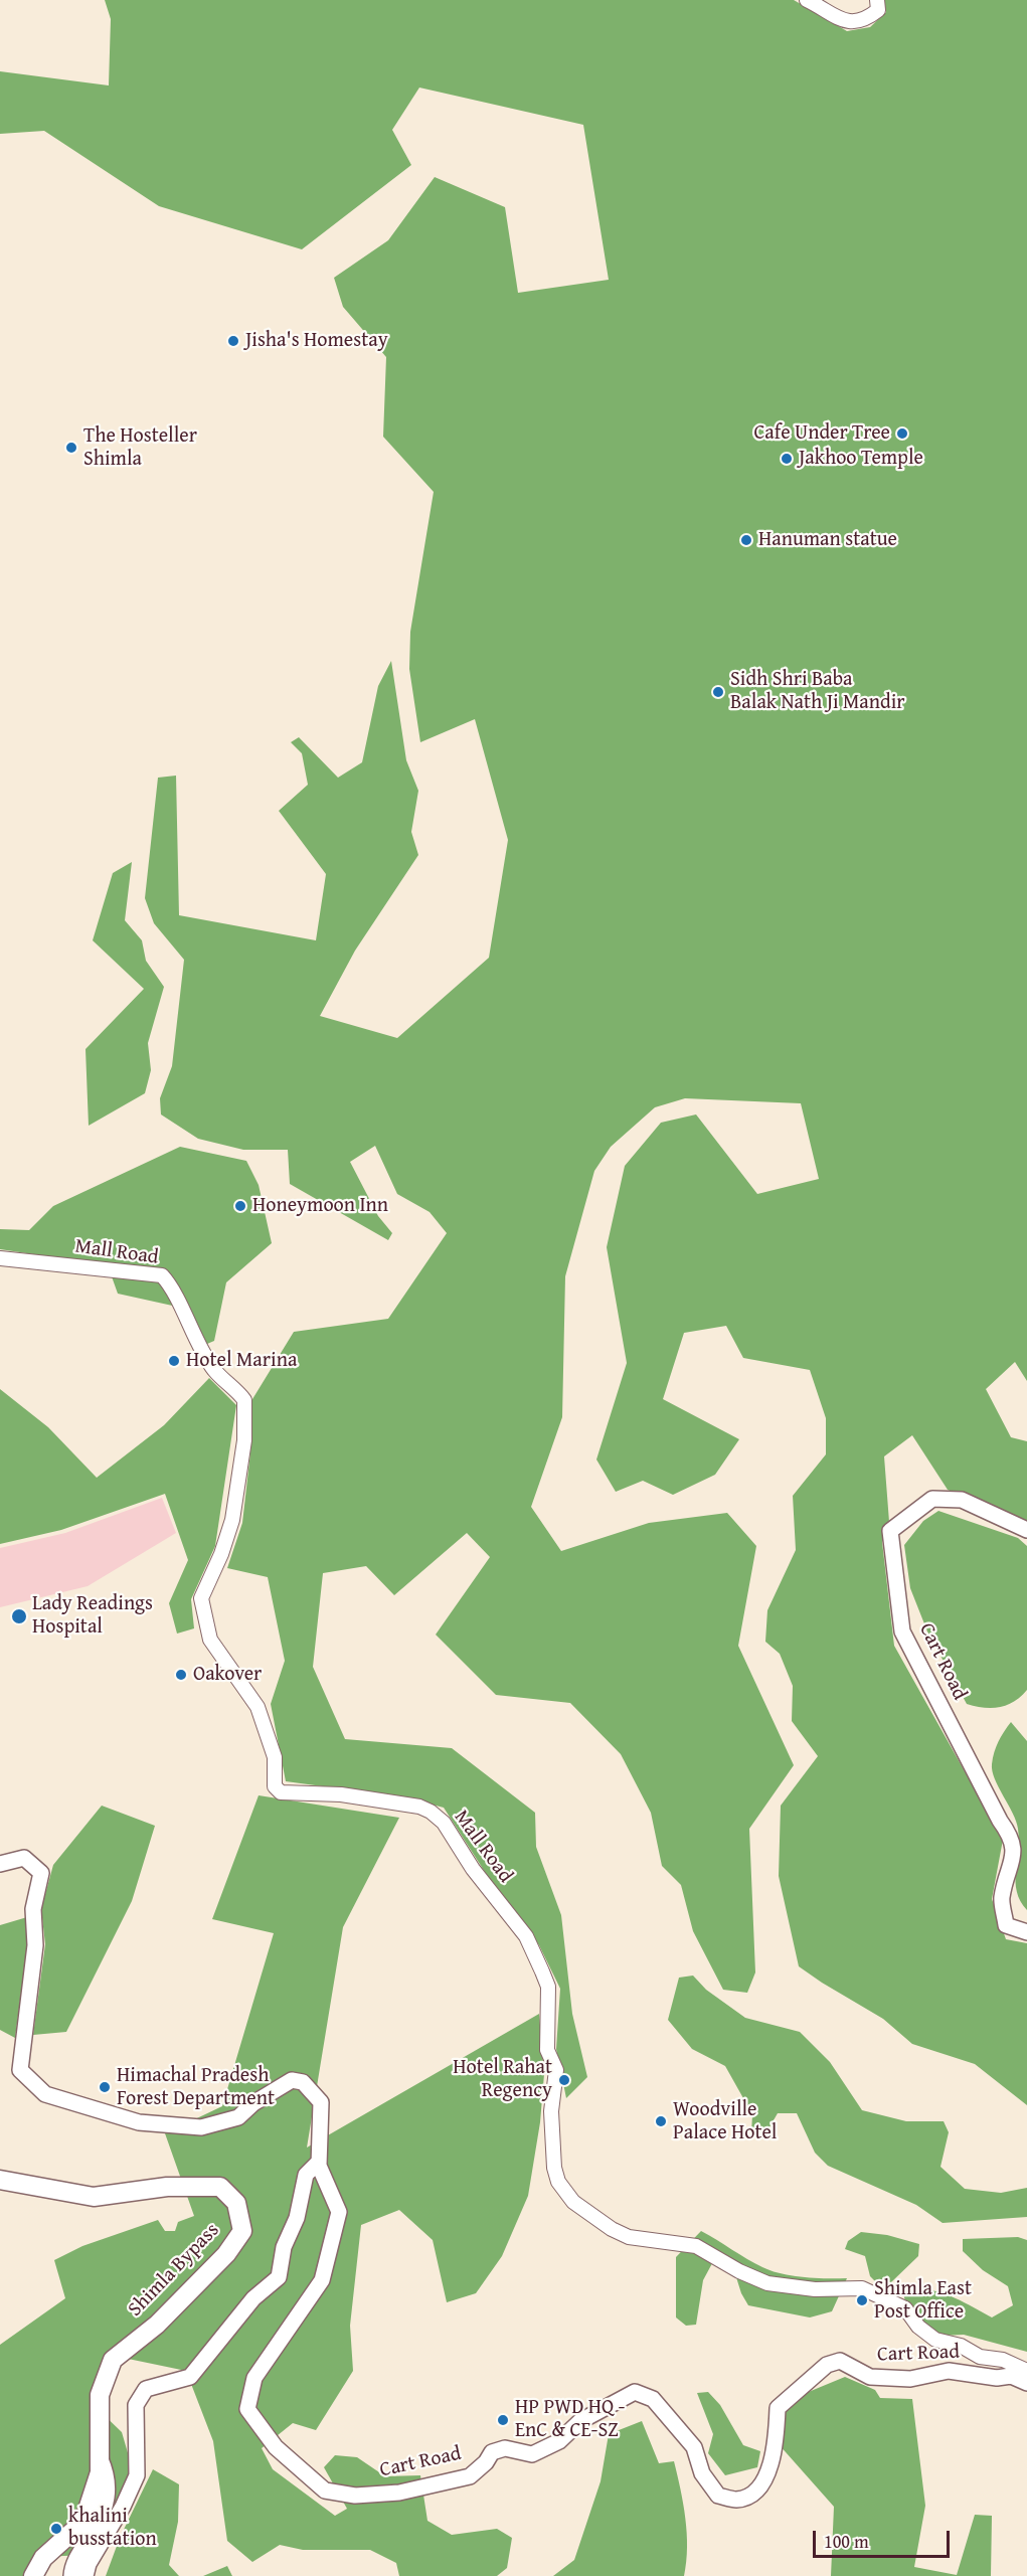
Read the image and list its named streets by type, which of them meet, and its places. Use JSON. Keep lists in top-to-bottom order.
{
  "streets": {
    "highway": ["Shimla Bypass"],
    "main road": ["Cart Road"],
    "street": ["Mall Road"]
  },
  "places": [
    "Jisha's Homestay",
    "Cafe Under Tree",
    "The Hosteller Shimla",
    "Jakhoo Temple",
    "Hanuman statue",
    "Sidh Shri Baba Balak Nath Ji Mandir",
    "Honeymoon Inn",
    "Hotel Marina",
    "Lady Readings Hospital",
    "Oakover",
    "Hotel Rahat Regency",
    "Himachal Pradesh Forest Department",
    "Woodville Palace Hotel",
    "Shimla East Post Office",
    "HP PWD HQ - EnC & CE-SZ",
    "khalini busstation"
  ],
  "scale_bar": "100 m"
}
